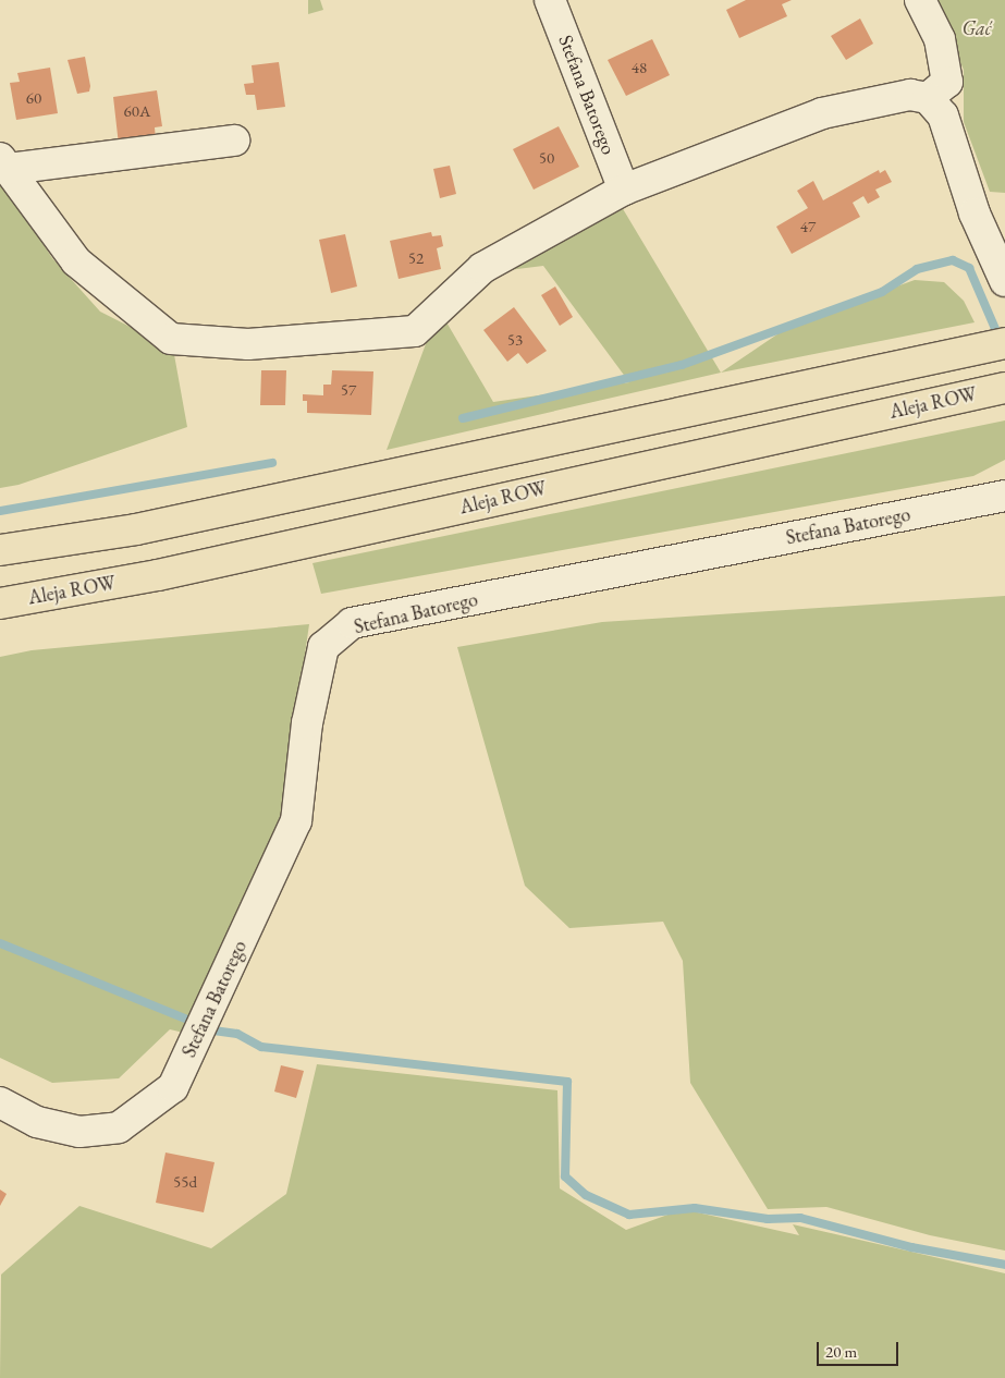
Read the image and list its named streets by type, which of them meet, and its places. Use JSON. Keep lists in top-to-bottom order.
{
  "streets": {
    "main road": ["Aleja ROW"],
    "street": ["Stefana Batorego"]
  },
  "parks": ["Gać"],
  "house_numbers": [
    "48",
    "60",
    "60A",
    "50",
    "47",
    "52",
    "53",
    "57",
    "55d"
  ],
  "scale_bar": "20 m"
}
